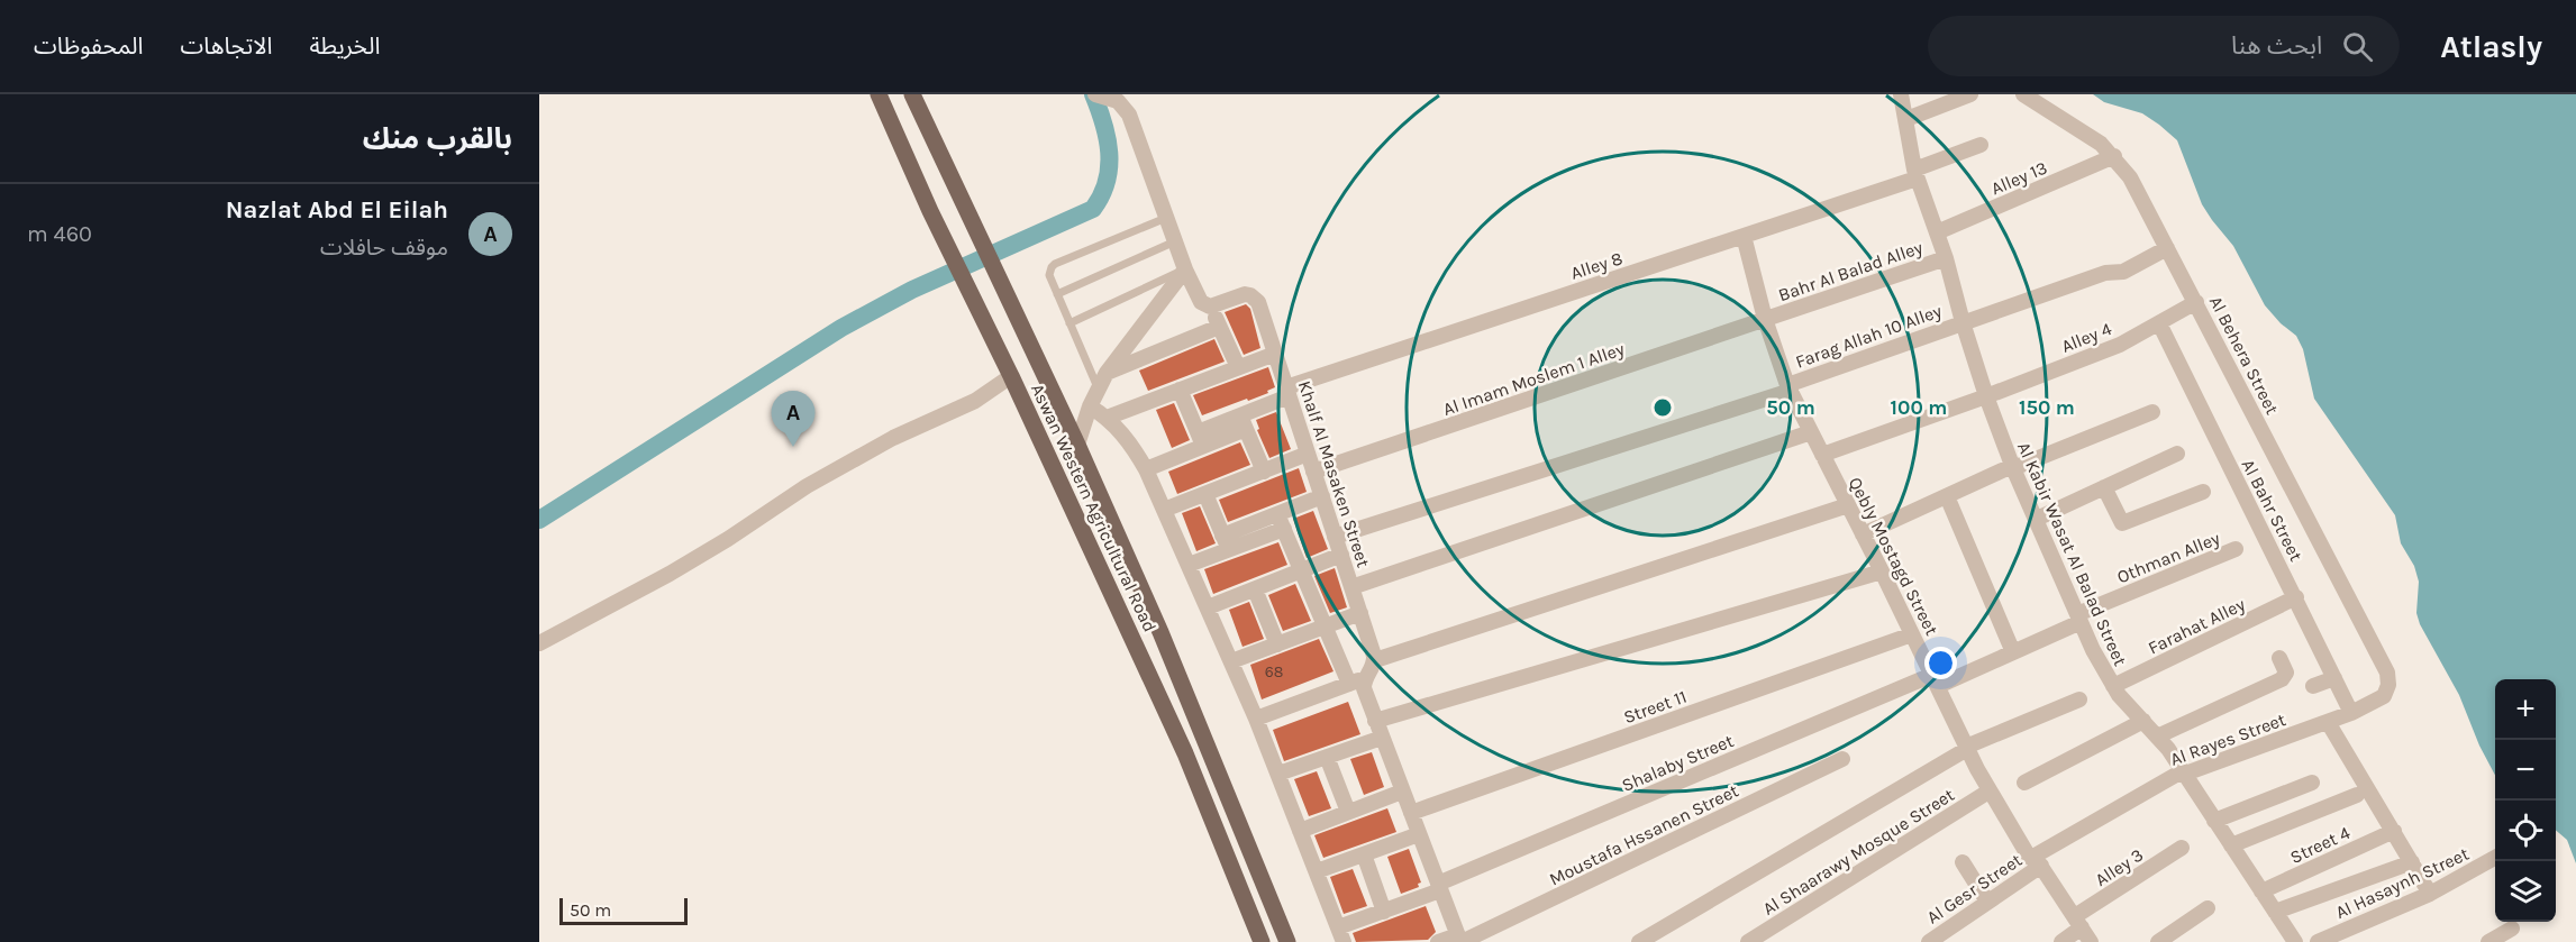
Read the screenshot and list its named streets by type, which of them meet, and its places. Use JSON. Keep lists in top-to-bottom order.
{
  "streets": {
    "main road": ["Aswan Western Agricultural Road"],
    "street": [
      "Alley 13",
      "Alley 8",
      "Bahr Al Balad Alley",
      "Farag Allah 10 Alley",
      "Alley 4",
      "Al Behera Street",
      "Al Imam Moslem 1 Alley",
      "Khalf Al Masaken Street",
      "Al Bahr Street",
      "Al Kabir Wasat Al Balad Street",
      "Qebly Mostagd Street",
      "Othman Alley",
      "Farahat Alley",
      "Street 11",
      "Al Rayes Street",
      "Shalaby Street",
      "Moustafa Hssanen Street",
      "Street 4",
      "Al Shaarawy Mosque Street",
      "Alley 3",
      "Al Hasaynh Street",
      "Al Gesr Street"
    ]
  },
  "crossings": [
    ["Alley 13", "Al Behera Street"],
    ["Alley 13", "Al Kabir Wasat Al Balad Street"],
    ["Alley 8", "Khalf Al Masaken Street"],
    ["Alley 8", "Al Kabir Wasat Al Balad Street"],
    ["Alley 8", "Qebly Mostagd Street"],
    ["Bahr Al Balad Alley", "Al Imam Moslem 1 Alley"],
    ["Bahr Al Balad Alley", "Al Kabir Wasat Al Balad Street"],
    ["Bahr Al Balad Alley", "Qebly Mostagd Street"],
    ["Farag Allah 10 Alley", "Al Behera Street"],
    ["Farag Allah 10 Alley", "Khalf Al Masaken Street"],
    ["Farag Allah 10 Alley", "Al Kabir Wasat Al Balad Street"],
    ["Farag Allah 10 Alley", "Qebly Mostagd Street"],
    ["Alley 4", "Al Behera Street"],
    ["Alley 4", "Al Bahr Street"],
    ["Alley 4", "Al Kabir Wasat Al Balad Street"],
    ["Al Behera Street", "Al Rayes Street"],
    ["Al Imam Moslem 1 Alley", "Khalf Al Masaken Street"],
    ["Al Imam Moslem 1 Alley", "Qebly Mostagd Street"],
    ["Al Bahr Street", "Farahat Alley"],
    ["Al Bahr Street", "Al Rayes Street"],
    ["Al Kabir Wasat Al Balad Street", "Othman Alley"],
    ["Al Kabir Wasat Al Balad Street", "Farahat Alley"],
    ["Al Kabir Wasat Al Balad Street", "Al Rayes Street"],
    ["Al Kabir Wasat Al Balad Street", "Street 4"],
    ["Qebly Mostagd Street", "Othman Alley"],
    ["Qebly Mostagd Street", "Street 11"],
    ["Qebly Mostagd Street", "Al Rayes Street"],
    ["Qebly Mostagd Street", "Shalaby Street"],
    ["Qebly Mostagd Street", "Al Shaarawy Mosque Street"],
    ["Qebly Mostagd Street", "Alley 3"],
    ["Qebly Mostagd Street", "Al Gesr Street"],
    ["Othman Alley", "Shalaby Street"],
    ["Al Rayes Street", "Al Gesr Street"]
  ],
  "house_numbers": ["68"],
  "scale_bar": "50 m",
  "page": {
    "header": "Atlasly",
    "search": "ابحث هنا",
    "nav": ["الخريطة", "الاتجاهات", "المحفوظات"],
    "heading": "بالقرب منك",
    "list": [
      {
        "mark": "A",
        "name": "Nazlat Abd El Eilah",
        "note": "موقف حافلات",
        "value": "460 m"
      }
    ],
    "pins": "A",
    "map_buttons": ["+", "−"],
    "scale": "50 m"
  },
  "rings": ["50 m", "100 m", "150 m"]
}
